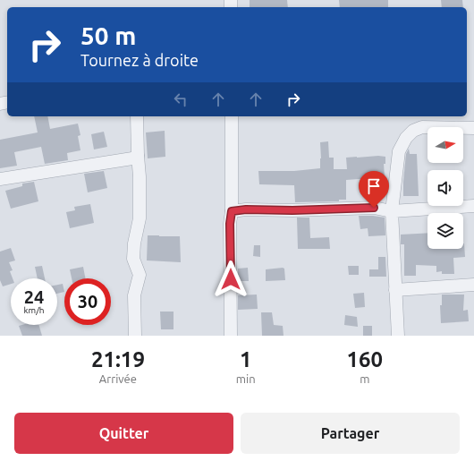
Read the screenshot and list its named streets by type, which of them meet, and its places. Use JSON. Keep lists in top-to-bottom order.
{
  "north": "right",
  "page": {
    "turn": ["50 m", "Tournez à droite"],
    "speed": "24 km/h",
    "limit": "30",
    "eta": [
      "21:19",
      "Arrivée",
      "1",
      "min",
      "160",
      "m"
    ],
    "buttons": ["Quitter", "Partager"]
  }
}
